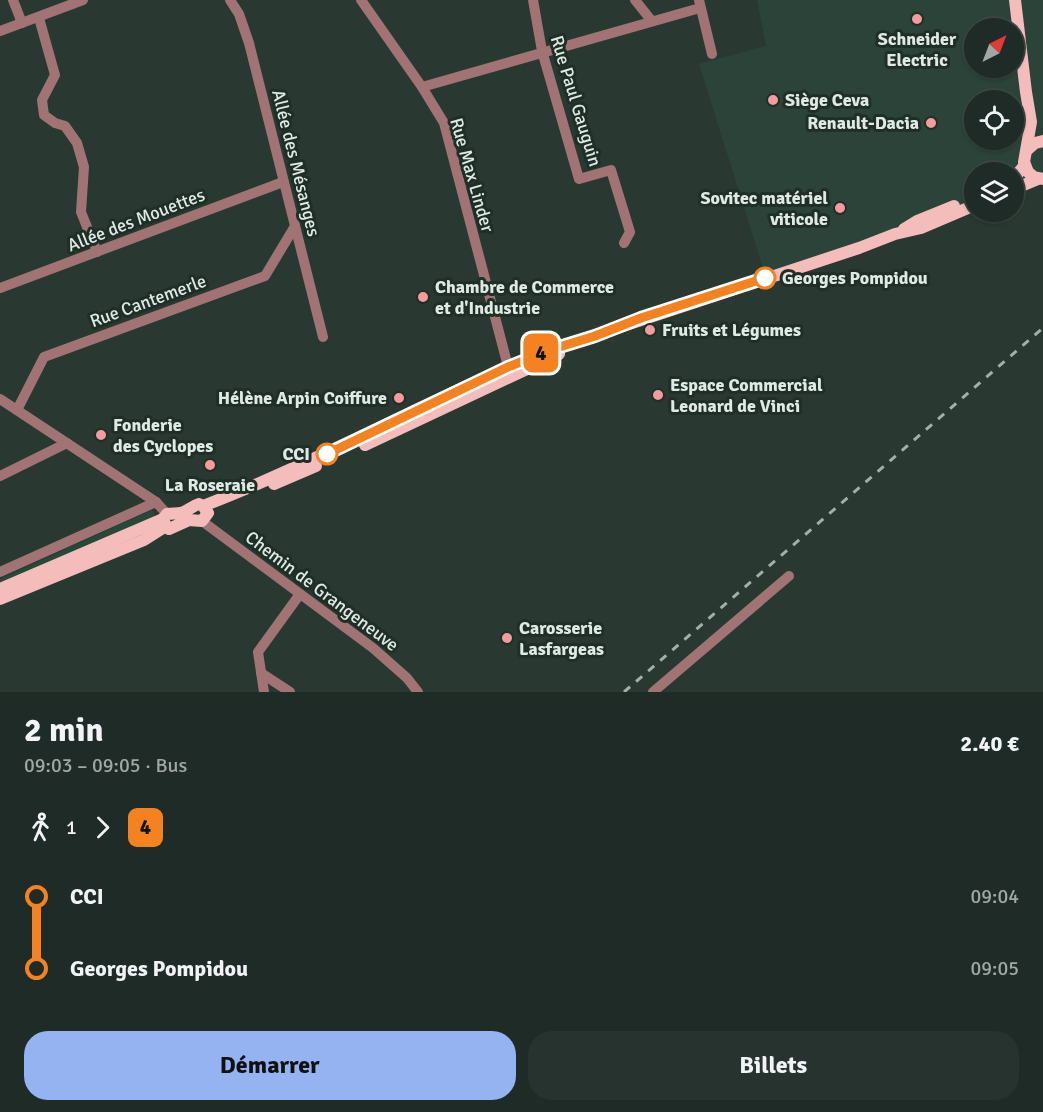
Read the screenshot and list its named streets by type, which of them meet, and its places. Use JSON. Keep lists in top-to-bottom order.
{
  "streets": {
    "street": [
      "Rue Paul Gauguin",
      "Allée des Mésanges",
      "Rue Max Linder",
      "Allée des Mouettes",
      "Rue Cantemerle",
      "Chemin de Grangeneuve"
    ]
  },
  "crossings": [
    ["Allée des Mésanges", "Allée des Mouettes"],
    ["Allée des Mésanges", "Rue Cantemerle"]
  ],
  "places": [
    "Schneider Electric",
    "Siège Ceva",
    "Renault-Dacia",
    "Sovitec matériel viticole",
    "Georges Pompidou",
    "Chambre de Commerce et d'Industrie",
    "Fruits et Légumes",
    "Espace Commercial Leonard de Vinci",
    "Hélène Arpin Coiffure",
    "Fonderie des Cyclopes",
    "CCI",
    "La Roseraie",
    "Carosserie Lasfargeas"
  ],
  "lines": ["bus line 4"],
  "north": "top right",
  "page": {
    "on_map": "4",
    "heading": ["2 min", "09:03 – 09:05 · Bus", "2.40 €"],
    "legs": ["1", "4"],
    "list": [
      {
        "name": "CCI",
        "value": "09:04"
      },
      {
        "name": "Georges Pompidou",
        "value": "09:05"
      }
    ],
    "buttons": ["Démarrer", "Billets"]
  }
}
